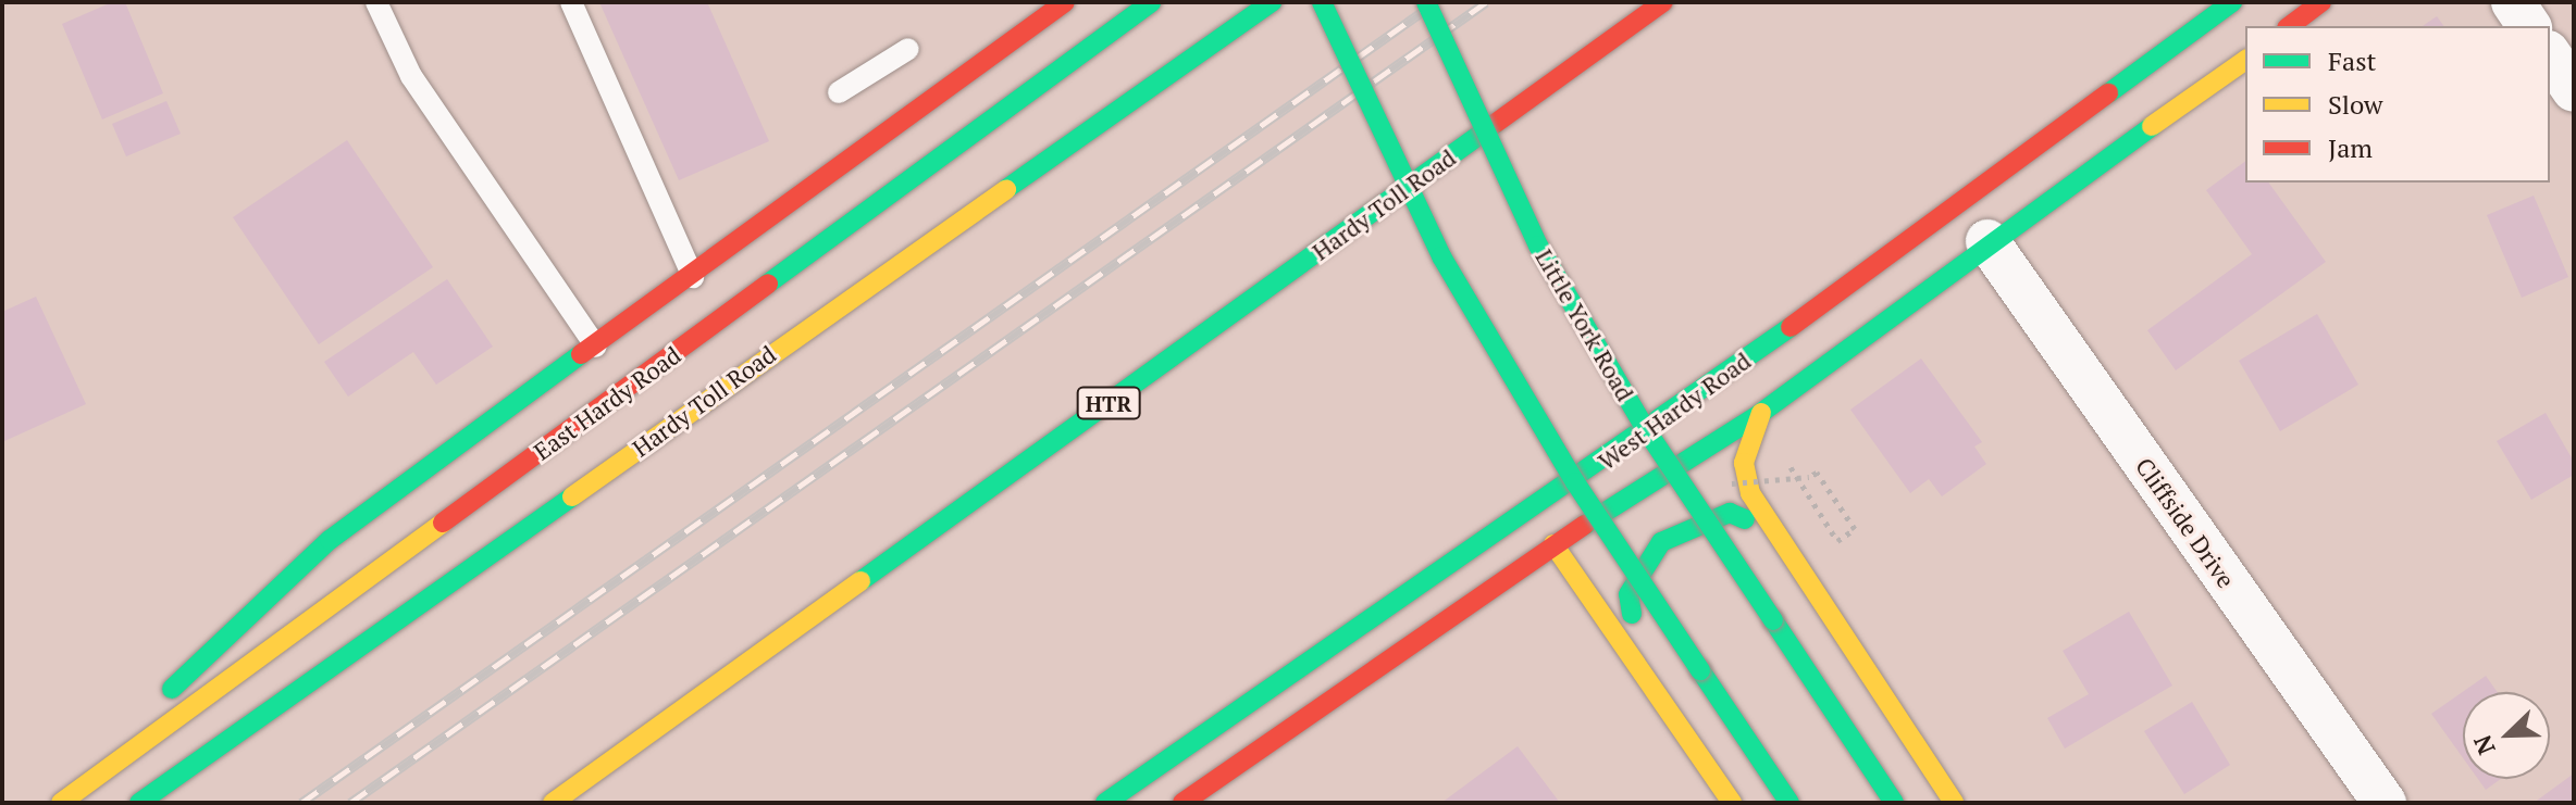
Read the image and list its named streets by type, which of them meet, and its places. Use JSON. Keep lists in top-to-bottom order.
{
  "streets": {
    "main road": [
      "Hardy Toll Road",
      "Little York Road",
      "East Hardy Road",
      "HTR",
      "West Hardy Road"
    ],
    "street": ["Cliffside Drive"]
  },
  "crossings": [
    ["Little York Road", "West Hardy Road"]
  ],
  "legend": ["Fast", "Slow", "Jam"],
  "north": "bottom left"
}
